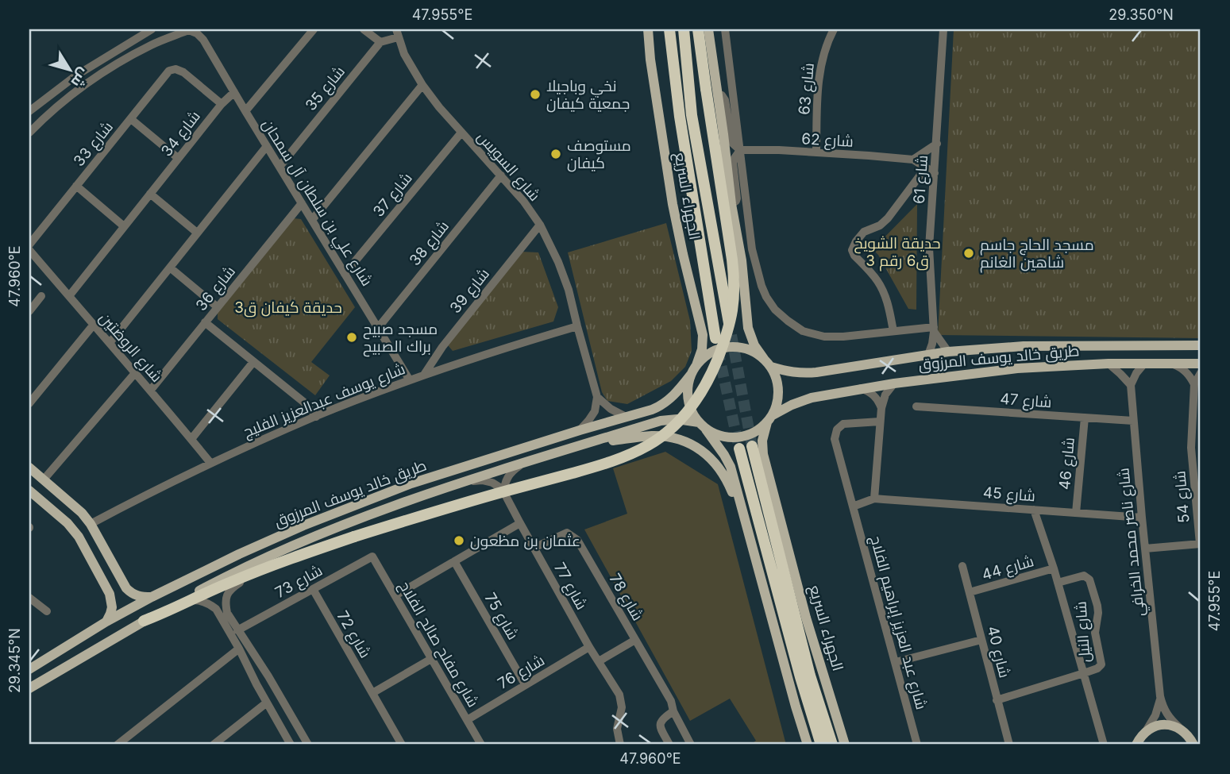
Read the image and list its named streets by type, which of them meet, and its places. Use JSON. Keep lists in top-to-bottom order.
{
  "streets": {
    "highway": ["الجهراء السريع"],
    "main road": ["طريق خالد يوسف المرزوق"],
    "street": [
      "شارع 35",
      "شارع 63",
      "شارع 34",
      "شارع 62",
      "شارع 33",
      "شارع السويس",
      "شارع 61",
      "شارع 37",
      "شارع علي بن سلطان آل سمحان",
      "شارع 38",
      "شارع 36",
      "39 شارع",
      "شارع الروضتين",
      "شارع يوسف عبدالعزيز الفليج",
      "شارع 47",
      "شارع 46",
      "شارع 45",
      "شارع 54",
      "شارع ناصر محمد الخرافي",
      "شارع 44",
      "شارع 73",
      "شارع 77",
      "شارع 78",
      "شارع 75",
      "شارع عبد العزيز إبراهيم الفلاج",
      "شارع النيل",
      "شارع 72",
      "شارع مفلح صالح الفلاح",
      "شارع 40",
      "شارع 76"
    ]
  },
  "crossings": [
    ["شارع 35", "شارع علي بن سلطان آل سمحان"],
    ["شارع 63", "شارع 62"],
    ["شارع 34", "شارع 33"],
    ["شارع 34", "شارع علي بن سلطان آل سمحان"],
    ["شارع 34", "شارع الروضتين"],
    ["شارع 62", "شارع 61"],
    ["شارع السويس", "شارع 37"],
    ["شارع السويس", "شارع 38"],
    ["شارع السويس", "39 شارع"],
    ["شارع السويس", "شارع يوسف عبدالعزيز الفليج"],
    ["شارع 61", "طريق خالد يوسف المرزوق"],
    ["شارع 37", "شارع علي بن سلطان آل سمحان"],
    ["الجهراء السريع", "طريق خالد يوسف المرزوق"],
    ["شارع علي بن سلطان آل سمحان", "شارع 38"],
    ["شارع علي بن سلطان آل سمحان", "شارع 36"],
    ["شارع علي بن سلطان آل سمحان", "شارع يوسف عبدالعزيز الفليج"],
    ["شارع 36", "شارع الروضتين"],
    ["39 شارع", "شارع يوسف عبدالعزيز الفليج"],
    ["شارع الروضتين", "شارع يوسف عبدالعزيز الفليج"],
    ["شارع 47", "شارع 46"],
    ["شارع 47", "شارع ناصر محمد الخرافي"],
    ["شارع 46", "شارع 45"],
    ["شارع 45", "شارع ناصر محمد الخرافي"],
    ["شارع 45", "شارع النيل"],
    ["شارع 44", "شارع النيل"],
    ["شارع 44", "شارع 40"],
    ["شارع 73", "شارع 72"],
    ["شارع 73", "شارع مفلح صالح الفلاح"],
    ["شارع 77", "شارع 78"],
    ["شارع 77", "شارع 76"],
    ["شارع 75", "شارع 76"],
    ["شارع مفلح صالح الفلاح", "شارع 76"]
  ],
  "parks": ["حديقة الشويخ ق6 رقم 3", "حديقة كيفان ق3"],
  "places": [
    "نخي وباجيلا جمعية كيفان",
    "مستوصف كيفان",
    "مسجد الحاج جاسم شاهين الغانم",
    "مسجد صبيح براك الصبيح",
    "عثمان بن مظعون"
  ],
  "north": "bottom right",
  "coordinates": [
    "47.955°E",
    "29.350°N",
    "47.960°E",
    "29.345°N"
  ]
}
